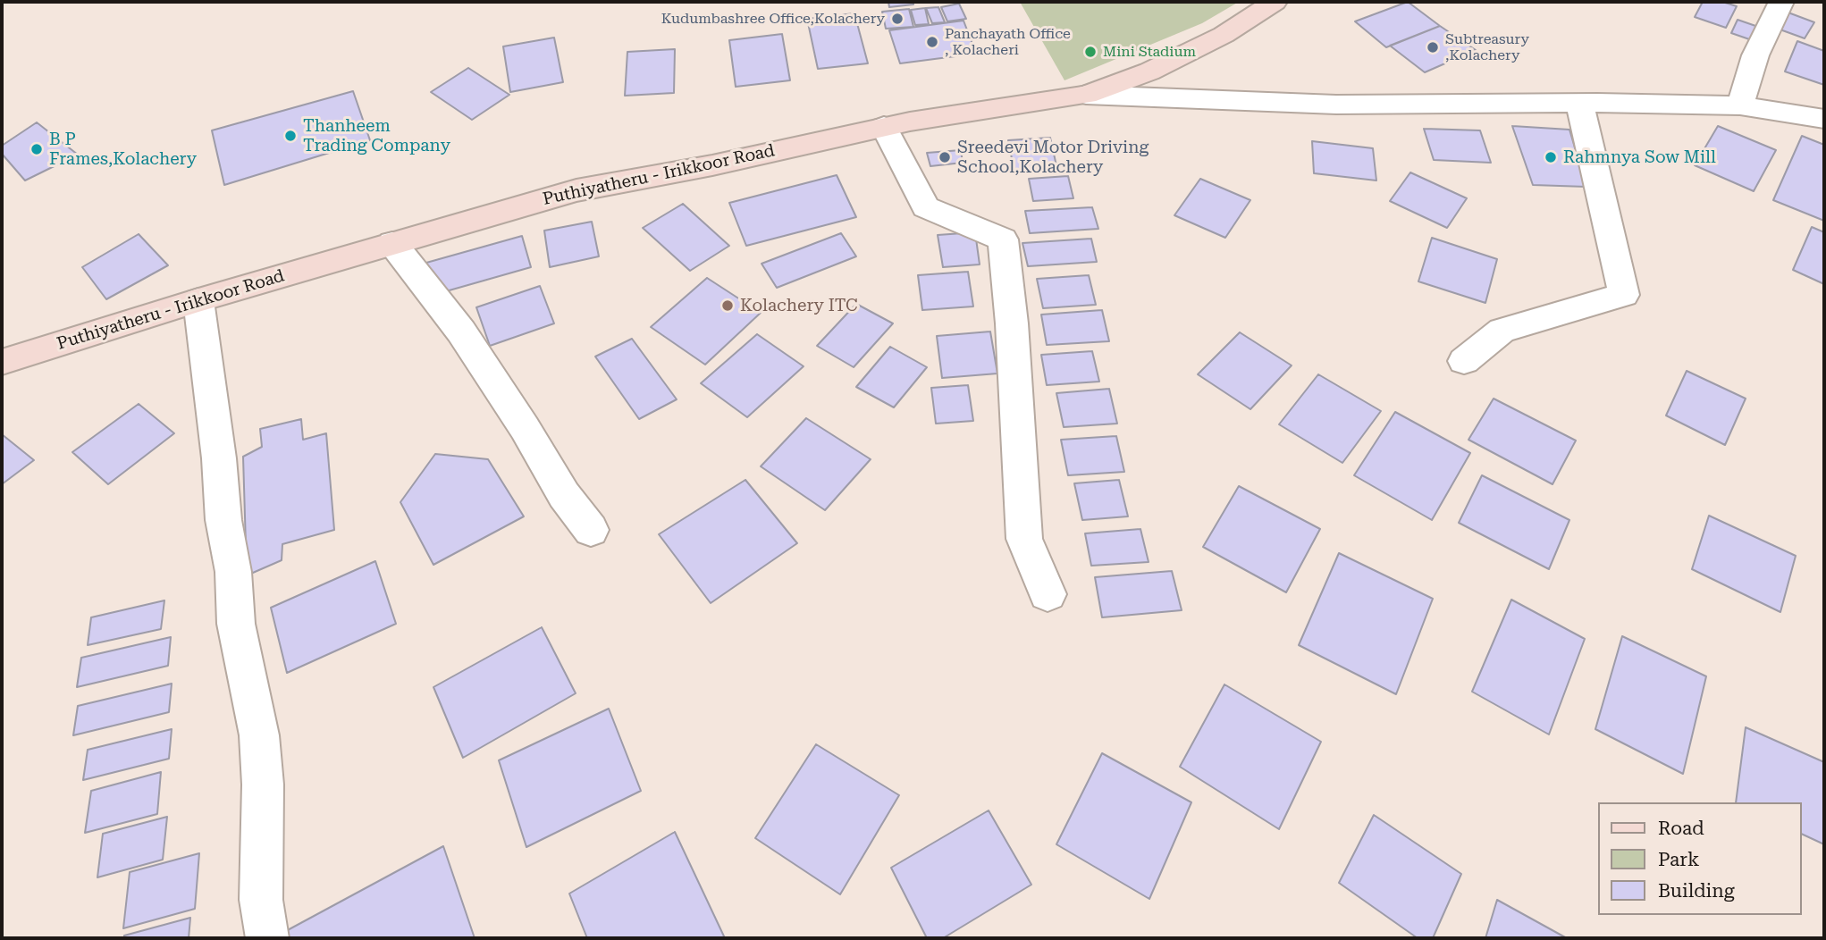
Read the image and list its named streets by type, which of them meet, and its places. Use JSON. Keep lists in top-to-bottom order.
{
  "streets": {
    "main road": ["Puthiyatheru - Irikkoor Road"]
  },
  "places": [
    "Kudumbashree Office,Kolachery",
    "Panchayath Office , Kolacheri",
    "Subtreasury ,Kolachery",
    "Mini Stadium",
    "Thanheem Trading Company",
    "B P Frames,Kolachery",
    "Sreedevi Motor Driving School,Kolachery",
    "Rahmnya Sow Mill",
    "Kolachery ITC"
  ],
  "legend": ["Road", "Park", "Building"]
}
